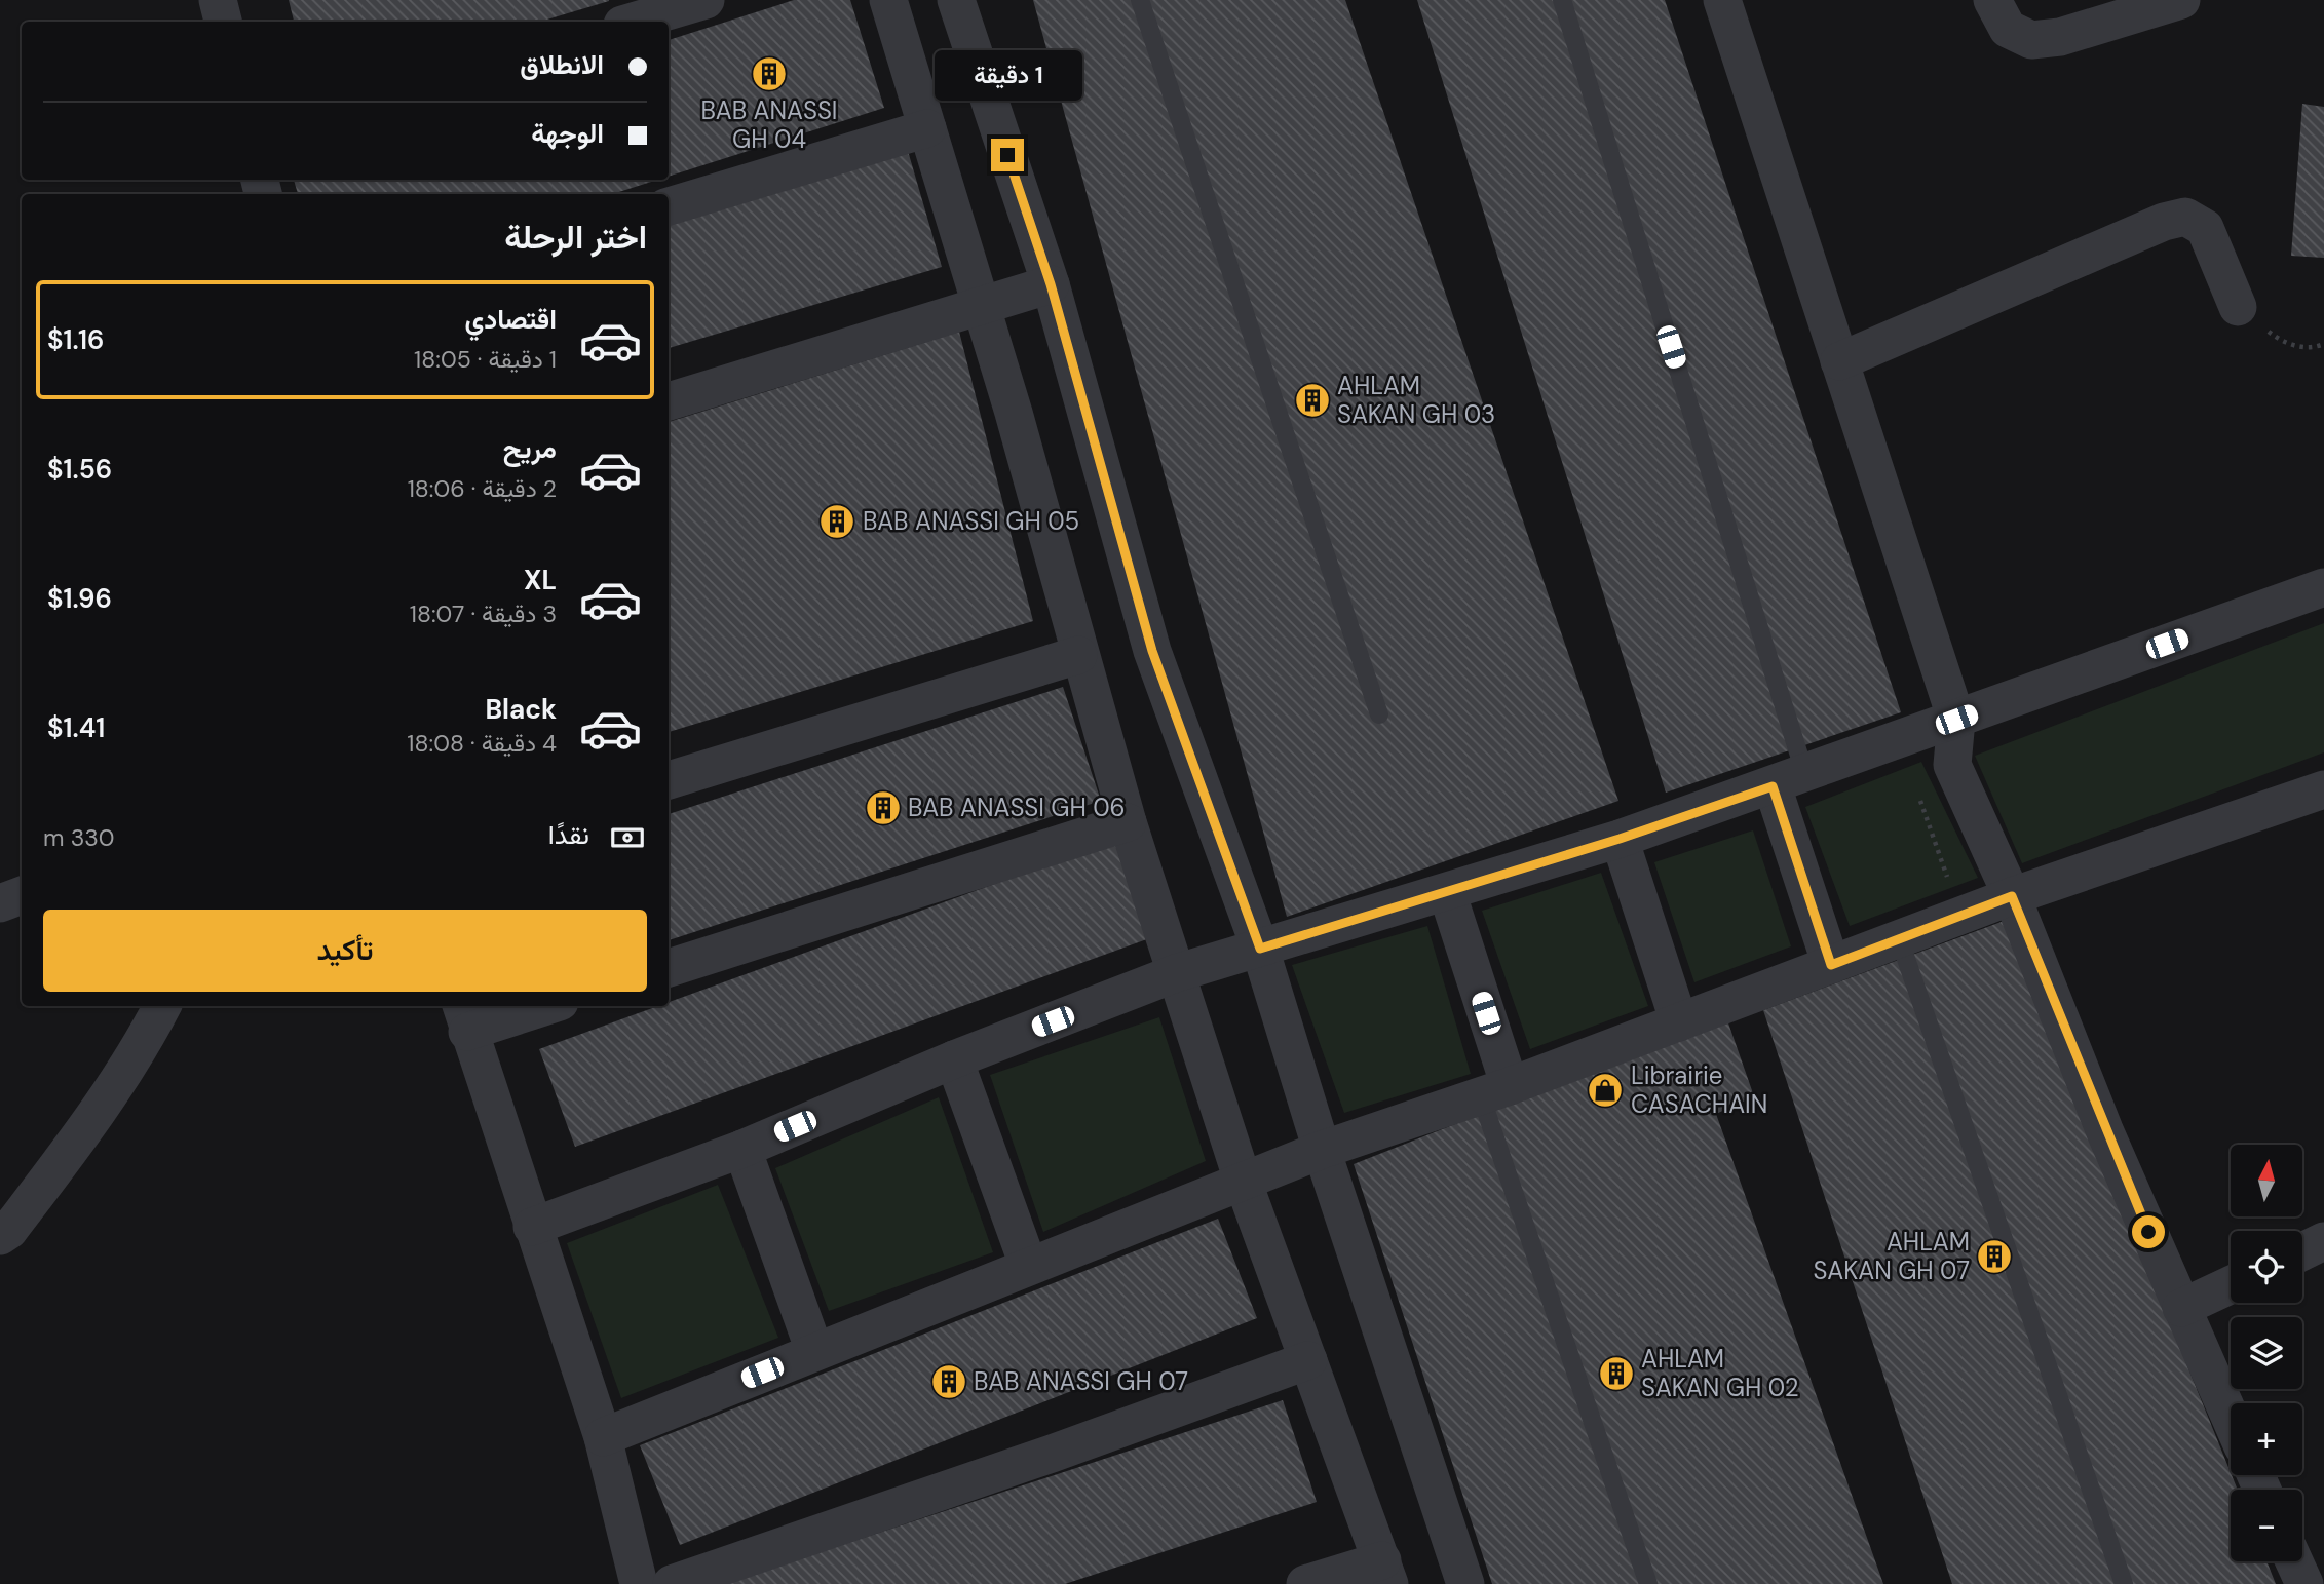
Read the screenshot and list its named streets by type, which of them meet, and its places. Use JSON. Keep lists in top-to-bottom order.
{
  "places": {
    "building": [
      "BAB ANASSI GH 04",
      "AHLAM SAKAN GH 03",
      "BAB ANASSI GH 05",
      "BAB ANASSI GH 06",
      "AHLAM SAKAN GH 07",
      "AHLAM SAKAN GH 02",
      "BAB ANASSI GH 07"
    ],
    "shop": ["Librairie CASACHAIN"]
  },
  "north": "top",
  "page": {
    "banner": ["الانطلاق", "الوجهة"],
    "bubble": "1 دقيقة",
    "heading": "اختر الرحلة",
    "list": [
      {
        "name": "اقتصادي",
        "note": "1 دقيقة · 18:05",
        "value": "$1.16"
      },
      {
        "name": "مريح",
        "note": "2 دقيقة · 18:06",
        "value": "$1.56"
      },
      {
        "name": "XL",
        "note": "3 دقيقة · 18:07",
        "value": "$1.96"
      },
      {
        "name": "Black",
        "note": "4 دقيقة · 18:08",
        "value": "$1.41"
      }
    ],
    "pay": ["نقدًا", "330 m"],
    "buttons": "تأكيد",
    "map_buttons": ["+", "−"]
  }
}
